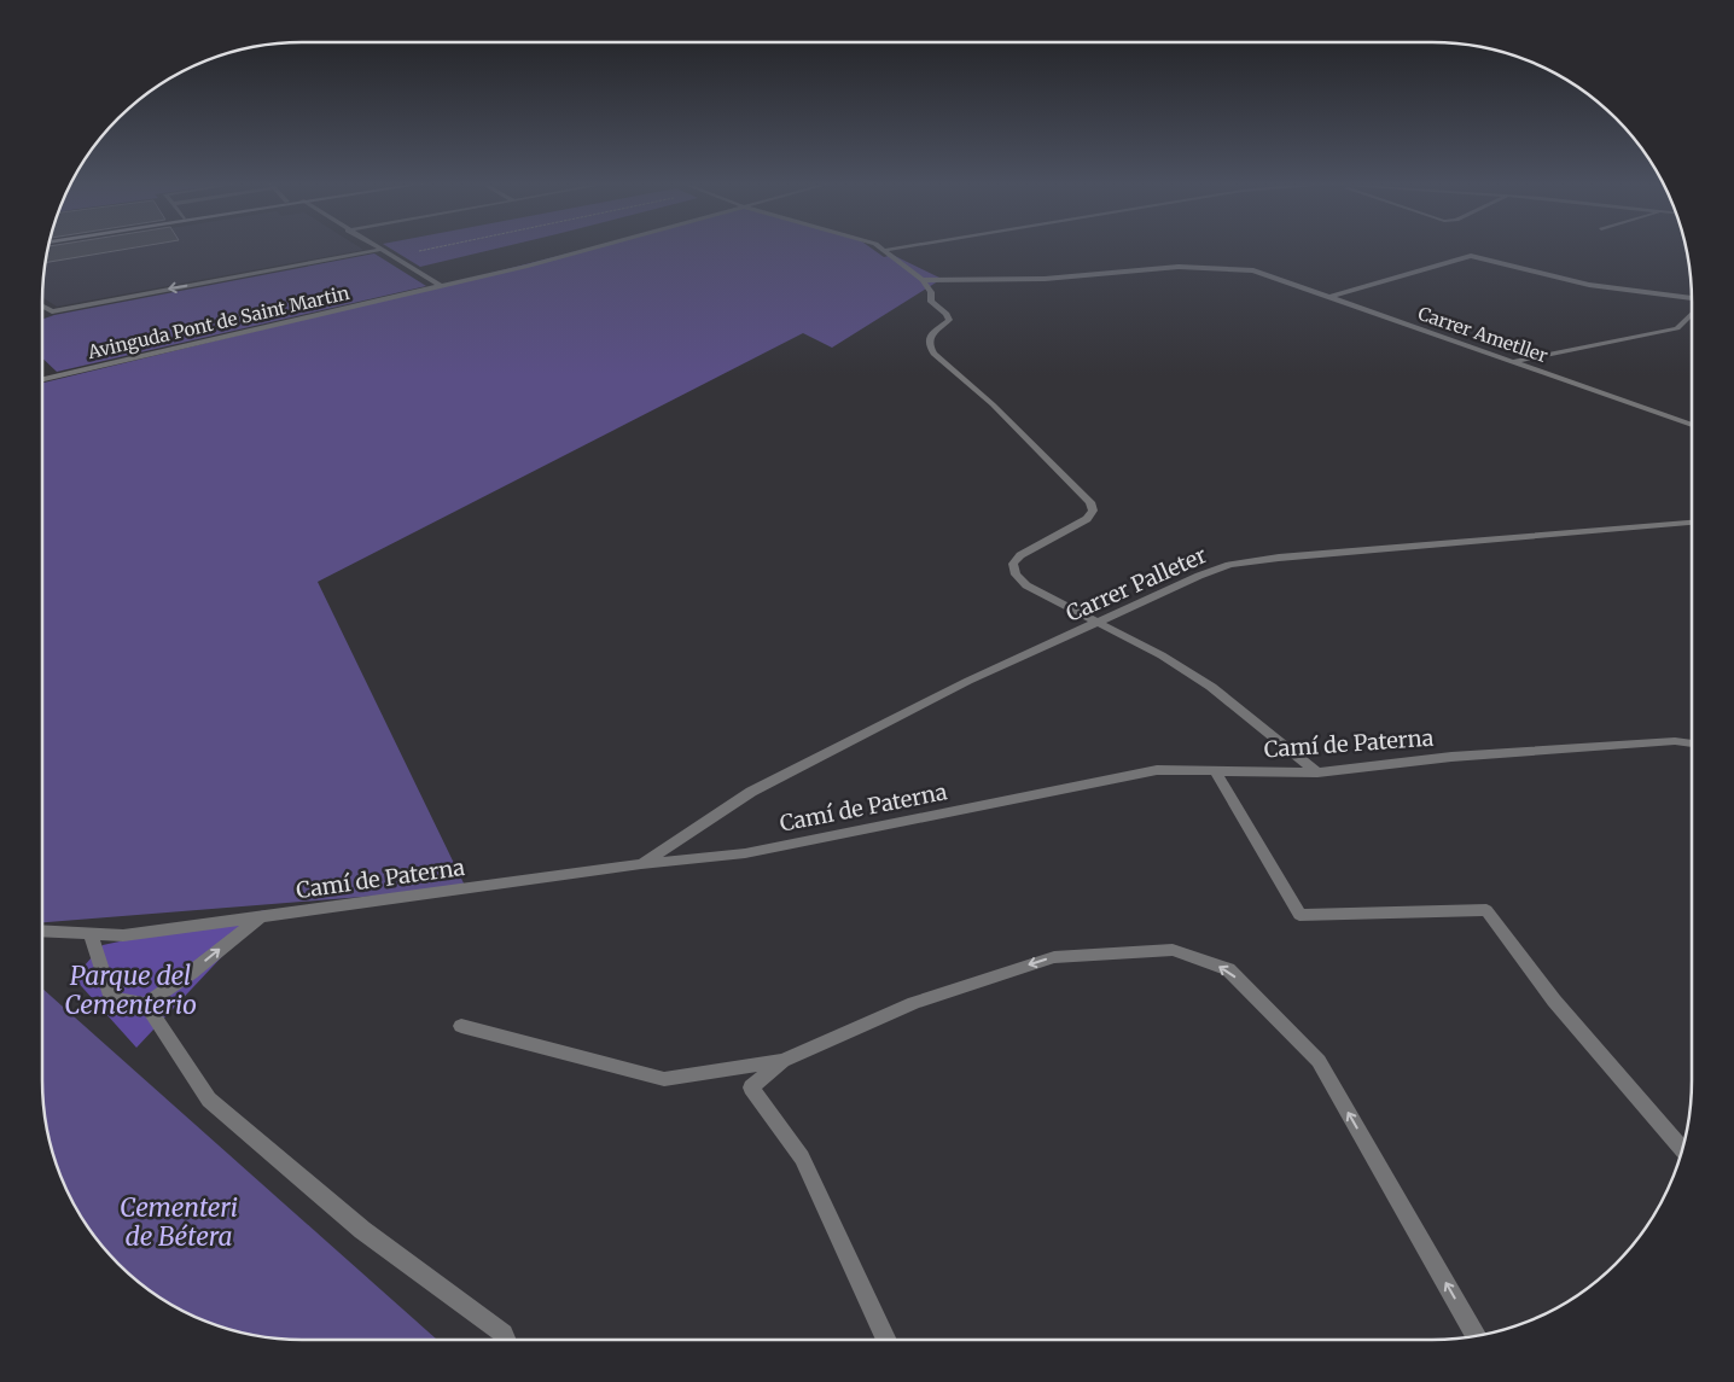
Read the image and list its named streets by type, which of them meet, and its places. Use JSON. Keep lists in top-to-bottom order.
{
  "streets": {
    "street": [
      "Avinguda Pont de Saint Martin",
      "Carrer Ametller",
      "Carrer Palleter",
      "Camí de Paterna"
    ]
  },
  "crossings": [
    ["Carrer Palleter", "Camí de Paterna"]
  ],
  "parks": ["Parque del Cementerio", "Cementeri de Bétera"]
}
